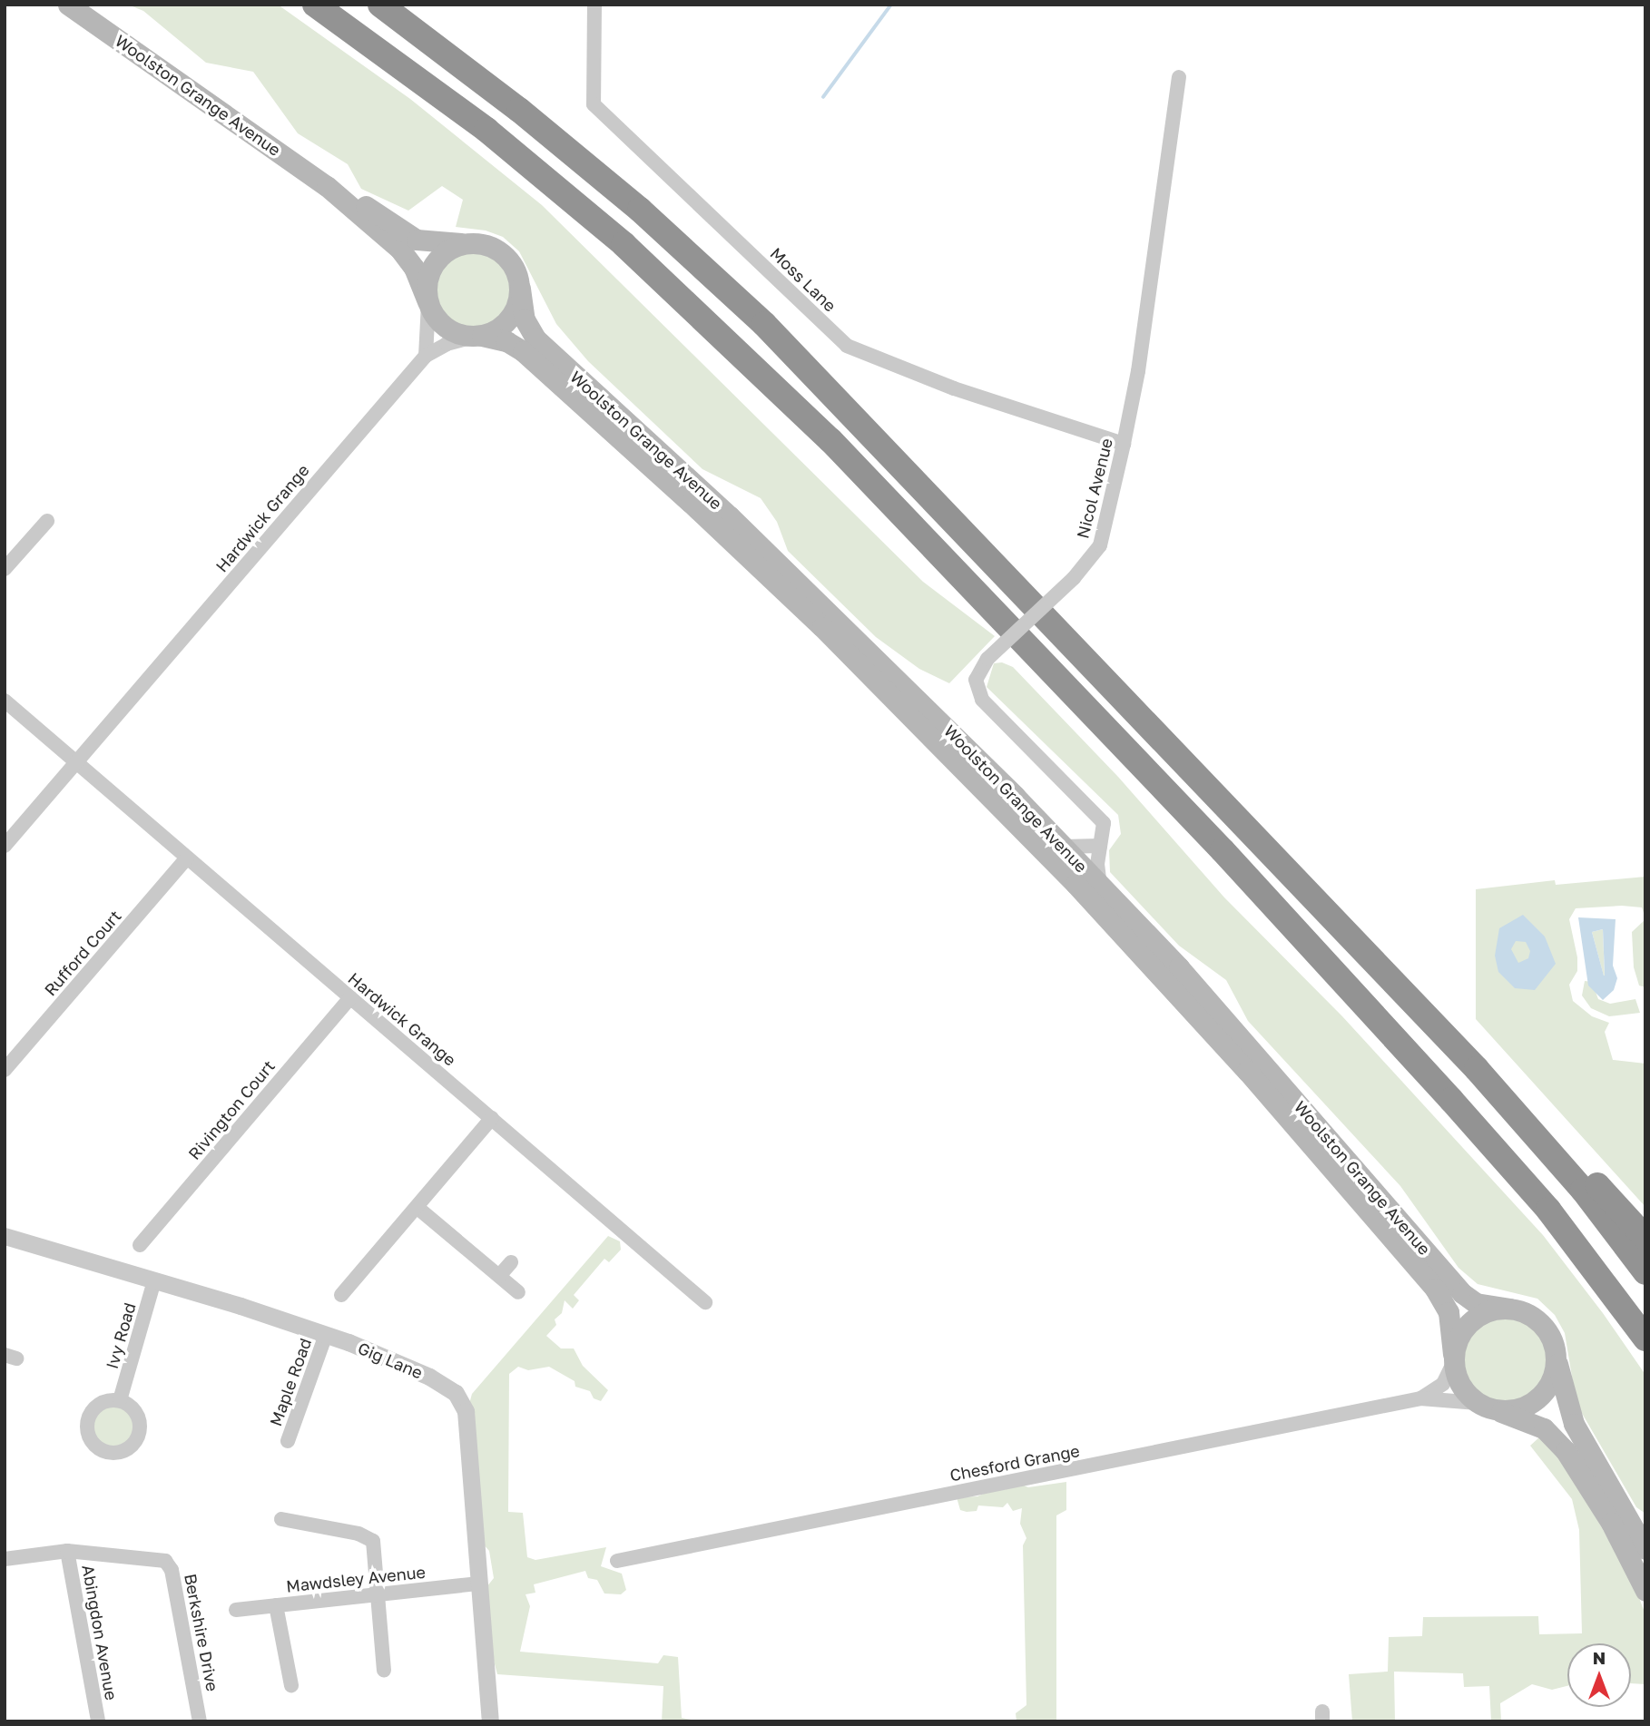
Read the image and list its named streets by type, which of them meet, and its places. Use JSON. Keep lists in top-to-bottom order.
{
  "streets": {
    "main road": ["Woolston Grange Avenue"],
    "street": [
      "Moss Lane",
      "Nicol Avenue",
      "Hardwick Grange",
      "Rufford Court",
      "Rivington Court",
      "Ivy Road",
      "Gig Lane",
      "Maple Road",
      "Chesford Grange",
      "Mawdsley Avenue",
      "Abingdon Avenue",
      "Berkshire Drive"
    ]
  },
  "crossings": [
    ["Woolston Grange Avenue", "Nicol Avenue"],
    ["Woolston Grange Avenue", "Hardwick Grange"],
    ["Woolston Grange Avenue", "Chesford Grange"],
    ["Moss Lane", "Nicol Avenue"],
    ["Hardwick Grange", "Rufford Court"],
    ["Hardwick Grange", "Rivington Court"],
    ["Ivy Road", "Gig Lane"],
    ["Gig Lane", "Maple Road"],
    ["Gig Lane", "Mawdsley Avenue"],
    ["Abingdon Avenue", "Berkshire Drive"]
  ],
  "north": "top"
}
